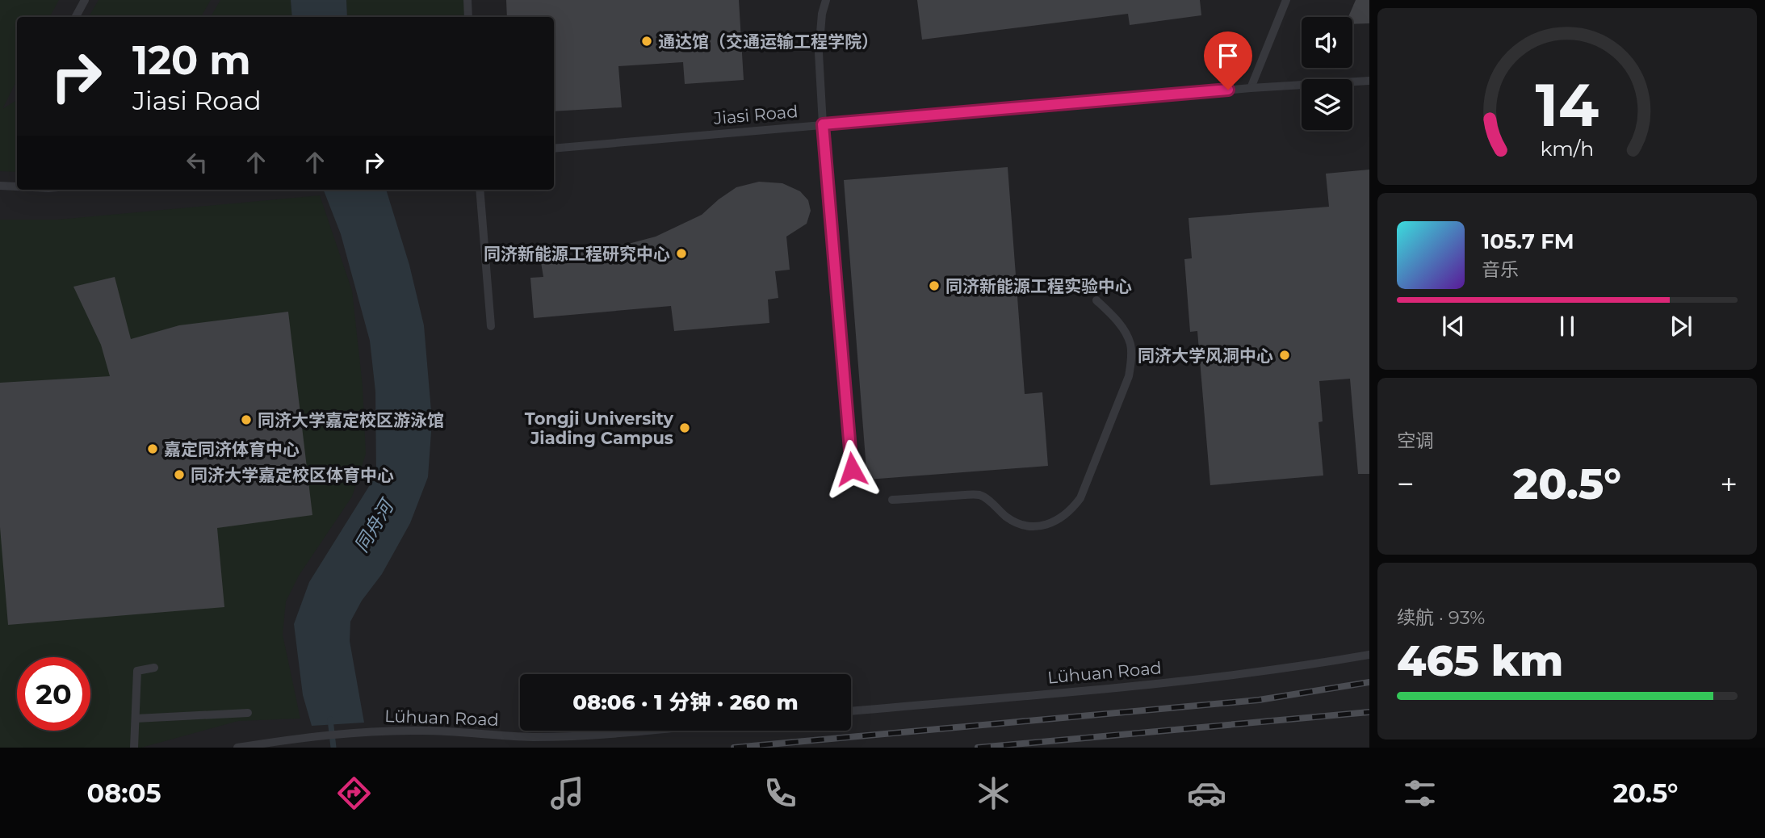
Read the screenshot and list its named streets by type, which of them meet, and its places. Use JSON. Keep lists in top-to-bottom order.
{
  "streets": {
    "lane": ["Jiasi Road", "Lühuan Road"]
  },
  "water": ["同舟河"],
  "places": [
    "通达馆（交通运输工程学院）",
    "同济新能源工程研究中心",
    "同济新能源工程实验中心",
    "同济大学风洞中心",
    "同济大学嘉定校区游泳馆",
    "Tongji University Jiading Campus",
    "嘉定同济体育中心",
    "同济大学嘉定校区体育中心"
  ],
  "page": {
    "turn": ["120 m", "Jiasi Road"],
    "song": ["105.7 FM", "音乐"],
    "tile": [
      "空调",
      ["续航 · 93%", "465 km"]
    ],
    "heat": ["−", "20.5°", "+"],
    "limit": "20",
    "trip": "08:06 · 1 分钟 · 260 m",
    "tabs": ["08:05", "20.5°"],
    "gauge": ["14", "km/h"]
  }
}
